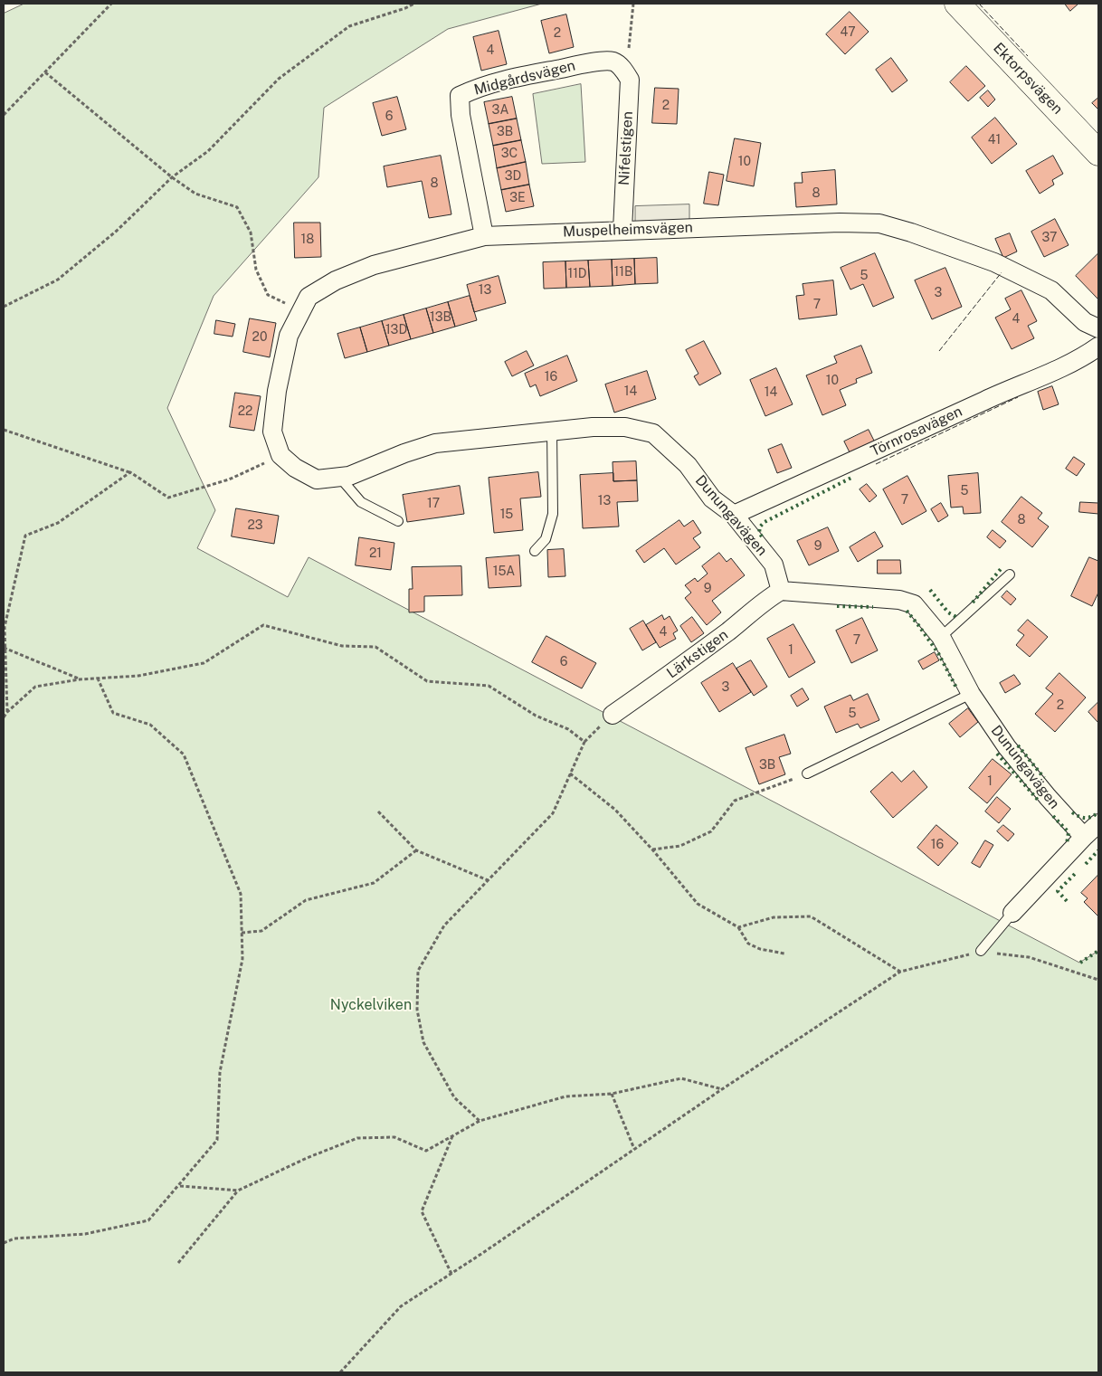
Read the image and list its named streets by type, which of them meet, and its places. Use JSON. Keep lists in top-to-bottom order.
{
  "streets": {
    "street": [
      "Midgårdsvägen",
      "Ektorpsvägen",
      "Nifelstigen",
      "Muspelheimsvägen",
      "Törnrosavägen",
      "Dunungavägen",
      "Lärkstigen"
    ]
  },
  "crossings": [
    ["Midgårdsvägen", "Nifelstigen"],
    ["Midgårdsvägen", "Muspelheimsvägen"],
    ["Nifelstigen", "Muspelheimsvägen"],
    ["Muspelheimsvägen", "Dunungavägen"],
    ["Törnrosavägen", "Dunungavägen"],
    ["Dunungavägen", "Lärkstigen"]
  ],
  "parks": ["Nyckelviken"],
  "house_numbers": [
    "47",
    "2",
    "4",
    "2",
    "3A",
    "6",
    "3B",
    "41",
    "3C",
    "10",
    "3D",
    "8",
    "8",
    "3E",
    "37",
    "18",
    "11B",
    "11D",
    "5",
    "13",
    "3",
    "7",
    "13B",
    "4",
    "13D",
    "20",
    "16",
    "10",
    "14",
    "14",
    "22",
    "5",
    "7",
    "13",
    "17",
    "15",
    "8",
    "23",
    "9",
    "21",
    "15A",
    "9",
    "4",
    "7",
    "1",
    "6",
    "3",
    "2",
    "5",
    "3B",
    "1",
    "16"
  ]
}
